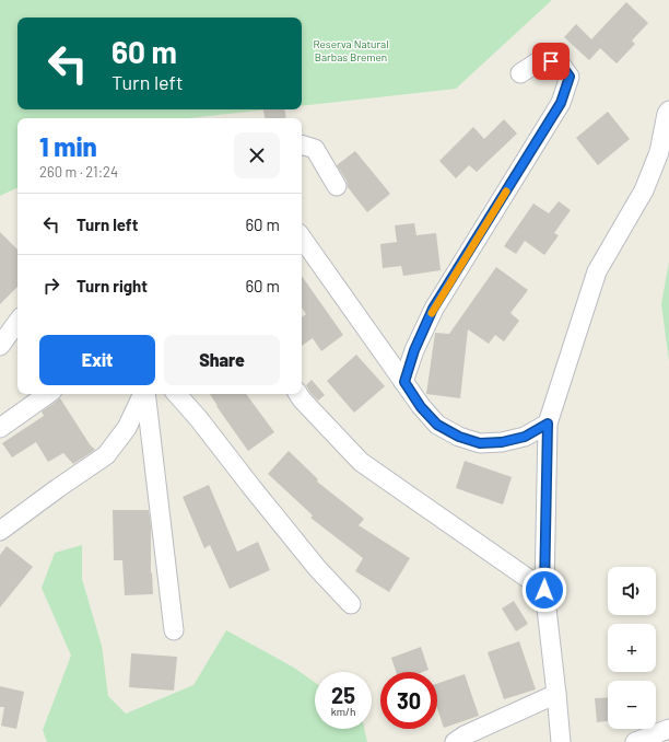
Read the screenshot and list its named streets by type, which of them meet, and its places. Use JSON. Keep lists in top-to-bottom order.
{
  "parks": ["Reserva Natural Barbas Bremen"],
  "page": {
    "turn": ["60 m", "Turn left"],
    "heading": ["1 min", "260 m · 21:24"],
    "list": [
      {
        "name": "Turn left",
        "value": "60 m"
      },
      {
        "name": "Turn right",
        "value": "60 m"
      }
    ],
    "buttons": ["Exit", "Share"],
    "map_buttons": ["+", "−"],
    "speed": "25 km/h",
    "limit": "30"
  }
}
